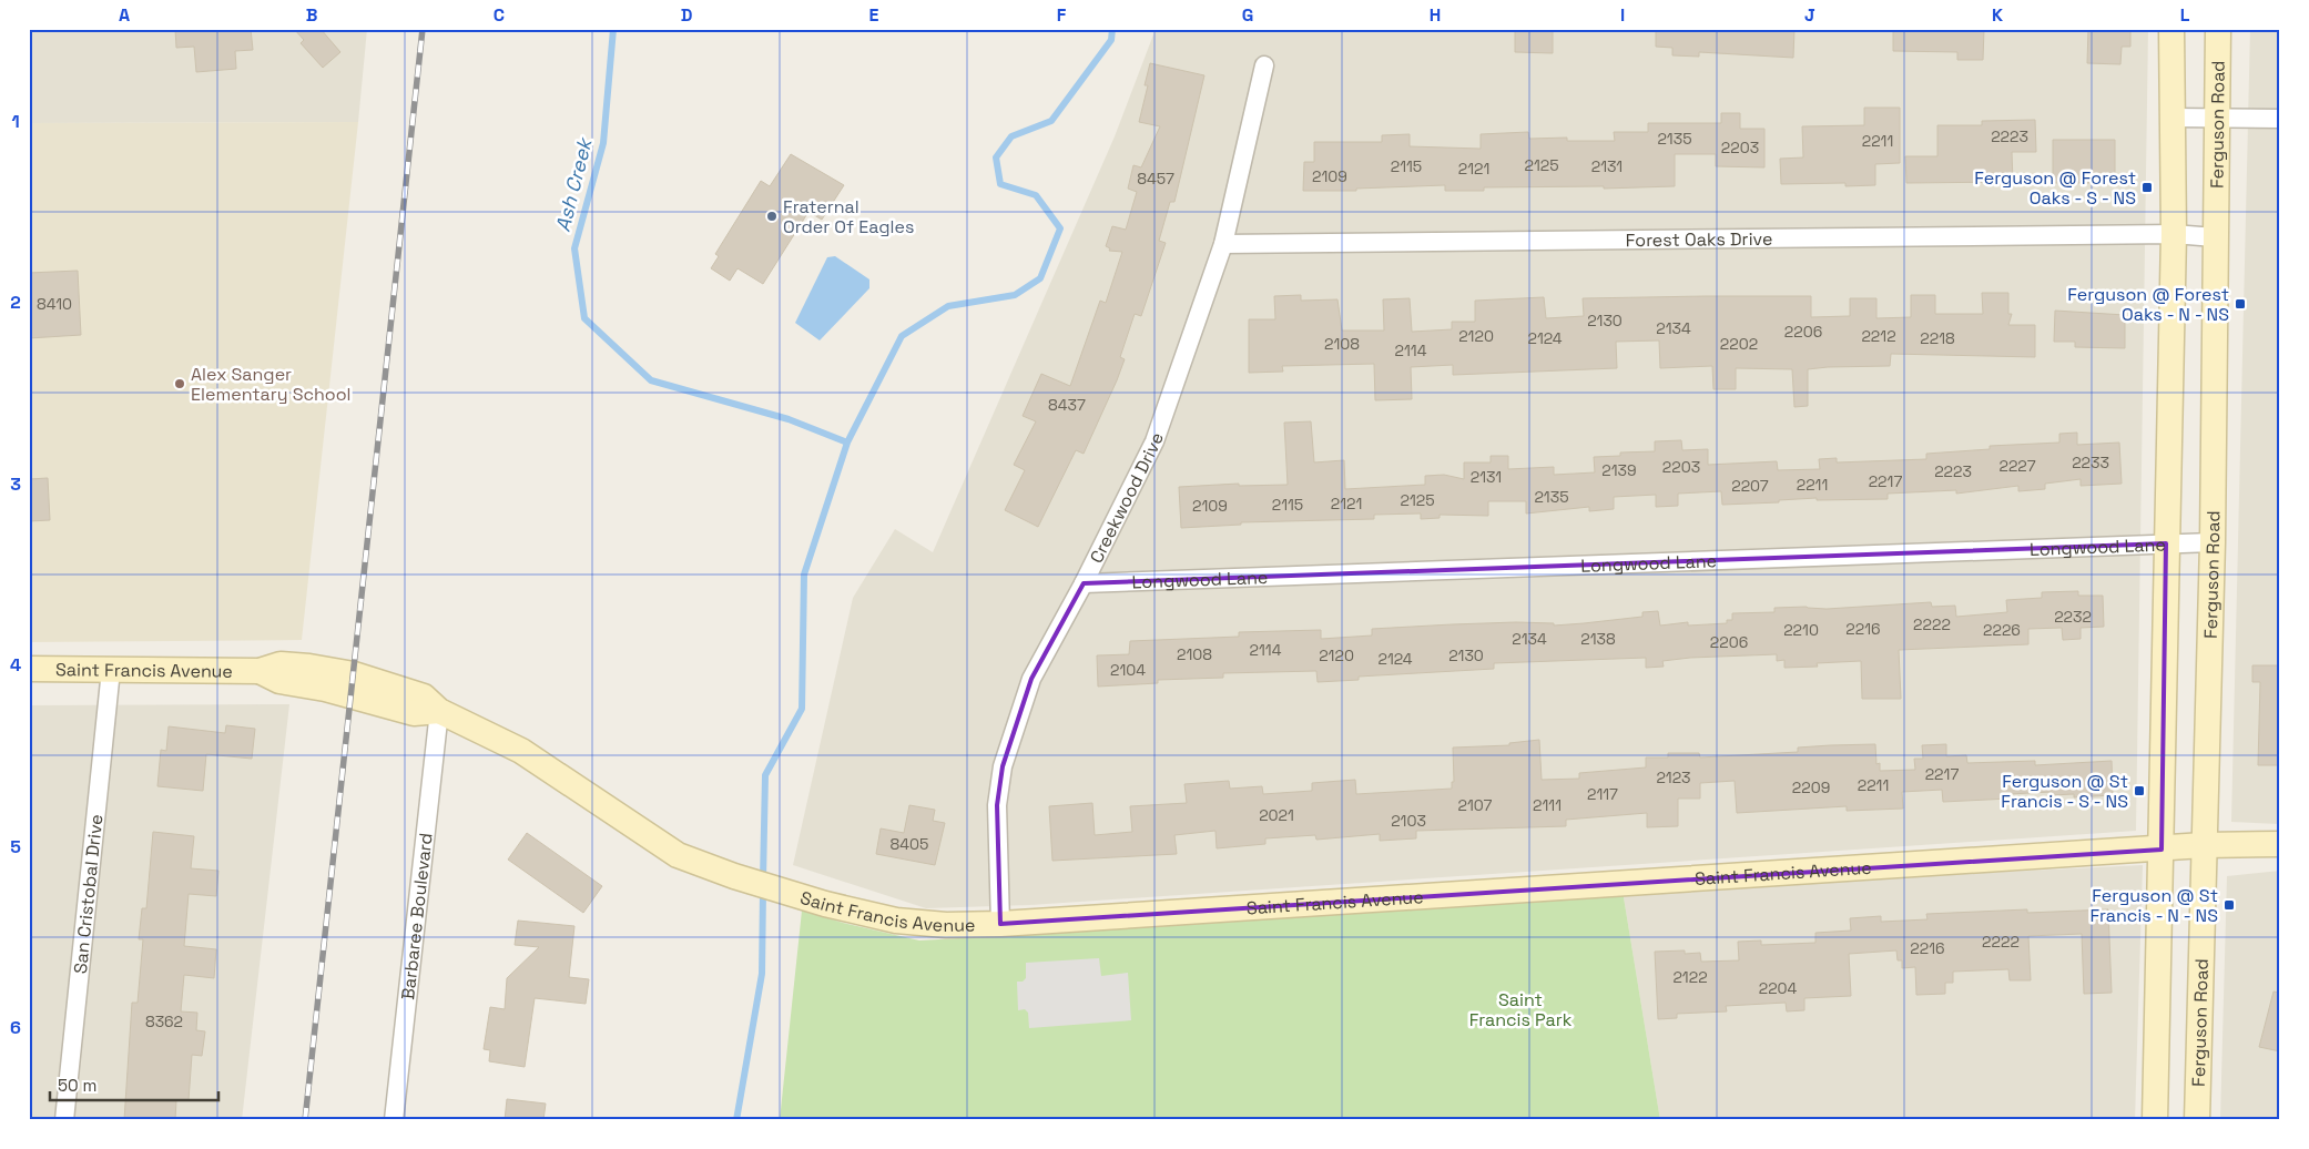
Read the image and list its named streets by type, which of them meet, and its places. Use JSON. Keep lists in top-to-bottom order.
{
  "streets": {
    "street": [
      "Ferguson Road",
      "Forest Oaks Drive",
      "Creekwood Drive",
      "Longwood Lane",
      "Saint Francis Avenue",
      "San Cristobal Drive",
      "Barbaree Boulevard"
    ]
  },
  "crossings": [
    ["Ferguson Road", "Forest Oaks Drive"],
    ["Ferguson Road", "Longwood Lane"],
    ["Ferguson Road", "Saint Francis Avenue"],
    ["Forest Oaks Drive", "Creekwood Drive"],
    ["Creekwood Drive", "Longwood Lane"],
    ["Creekwood Drive", "Saint Francis Avenue"],
    ["Saint Francis Avenue", "San Cristobal Drive"],
    ["Saint Francis Avenue", "Barbaree Boulevard"]
  ],
  "water": ["Ash Creek"],
  "parks": ["Saint Francis Park"],
  "places": {
    "transit": [
      "Ferguson @ Forest Oaks - S - NS",
      "Ferguson @ Forest Oaks - N - NS",
      "Ferguson @ St Francis - S - NS",
      "Ferguson @ St Francis - N - NS"
    ],
    "other": ["Fraternal Order Of Eagles", "Alex Sanger Elementary School"]
  },
  "house_numbers": [
    "2223",
    "2135",
    "2211",
    "2203",
    "2125",
    "2115",
    "2131",
    "2121",
    "2109",
    "8457",
    "8410",
    "2130",
    "2134",
    "2206",
    "2120",
    "2212",
    "2124",
    "2218",
    "2108",
    "2202",
    "2114",
    "8437",
    "2233",
    "2227",
    "2203",
    "2139",
    "2223",
    "2131",
    "2217",
    "2211",
    "2207",
    "2135",
    "2125",
    "2121",
    "2115",
    "2109",
    "2232",
    "2222",
    "2216",
    "2210",
    "2226",
    "2134",
    "2138",
    "2206",
    "2114",
    "2108",
    "2120",
    "2130",
    "2124",
    "2104",
    "2217",
    "2123",
    "2211",
    "2209",
    "2117",
    "2107",
    "2111",
    "2021",
    "2103",
    "8405",
    "2222",
    "2216",
    "2122",
    "2204",
    "8362"
  ],
  "scale_bar": "50 m",
  "grid": {
    "columns": [
      "A",
      "B",
      "C",
      "D",
      "E",
      "F",
      "G",
      "H",
      "I",
      "J",
      "K",
      "L"
    ],
    "rows": [
      "1",
      "2",
      "3",
      "4",
      "5",
      "6"
    ]
  }
}
